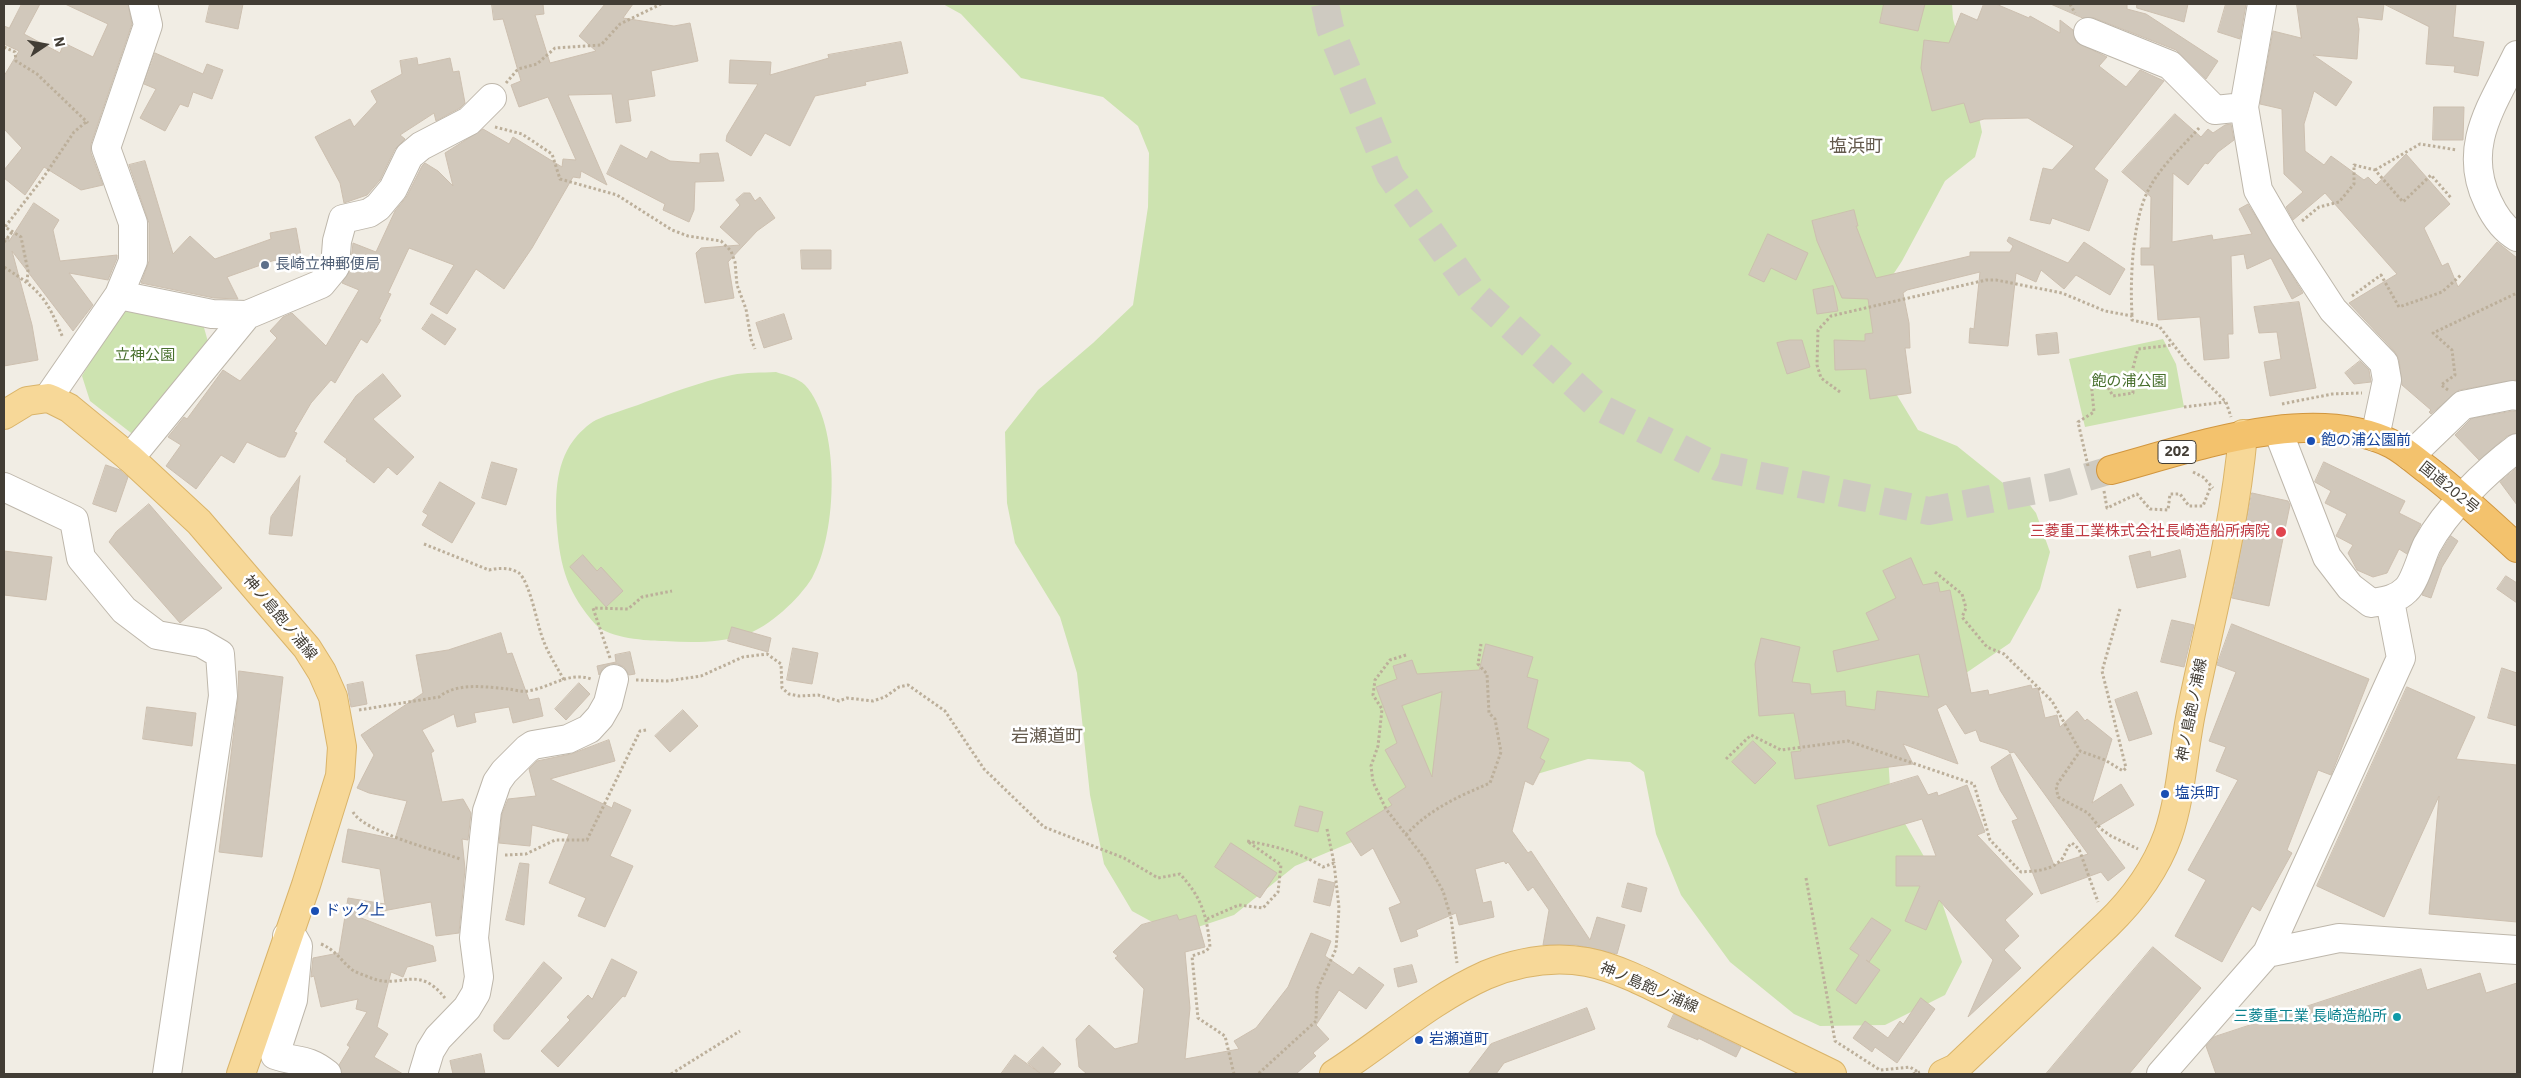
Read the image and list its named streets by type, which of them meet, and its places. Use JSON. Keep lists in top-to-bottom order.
{
  "streets": {
    "highway": ["202", "国道202号"],
    "main road": ["神ノ島飽ノ浦線"]
  },
  "crossings": [
    ["国道202号", "神ノ島飽ノ浦線"]
  ],
  "districts": ["塩浜町", "岩瀬道町"],
  "parks": ["立神公園", "飽の浦公園"],
  "places": [
    "長崎立神郵便局",
    "飽の浦公園前",
    "三菱重工業株式会社長崎造船所病院",
    "塩浜町",
    "ドック上",
    "三菱重工業 長崎造船所",
    "岩瀬道町"
  ],
  "north": "right"
}
